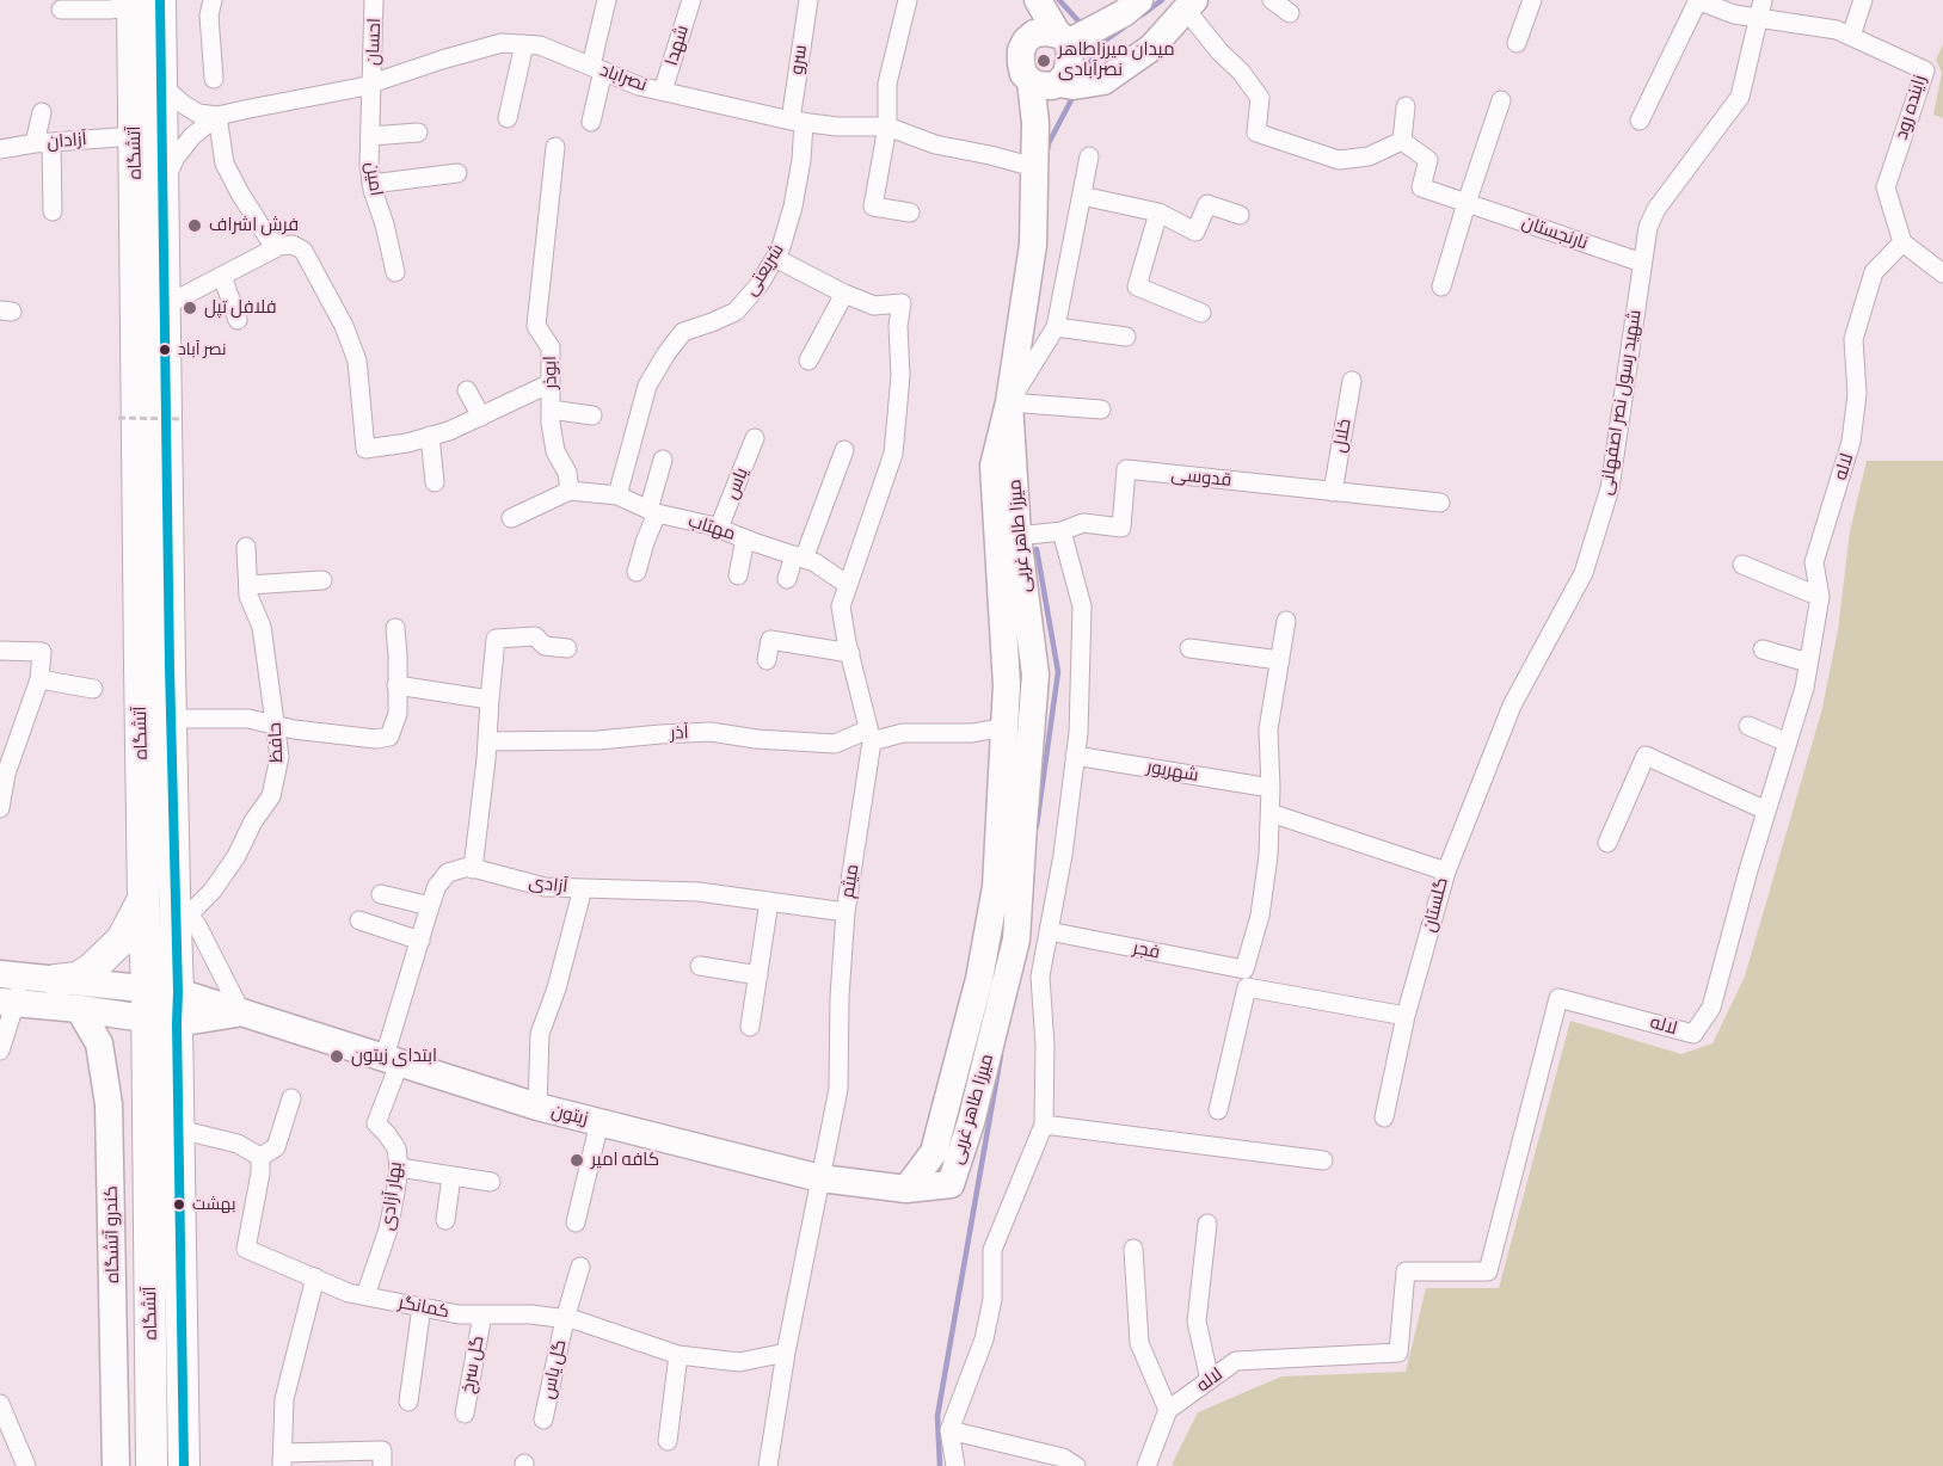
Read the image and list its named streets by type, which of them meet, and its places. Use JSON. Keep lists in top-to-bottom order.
{
  "streets": {
    "main road": [
      "آتشگاه",
      "میرزا طاهر غربی",
      "زیتون",
      "کندرو آتشگاه"
    ],
    "street": [
      "احسان",
      "شهدا",
      "سرو",
      "نصراباد",
      "زاینده رود",
      "آزادان",
      "امین",
      "نارنجستان",
      "شریعتی",
      "ابوذر",
      "شهید رسول نصر اصفهانی",
      "خلال",
      "لاله",
      "قدوسی",
      "یاس",
      "مهتاب",
      "آذر",
      "حافظ",
      "شهریور",
      "میثم",
      "آزادی",
      "گلستان",
      "فجر",
      "بهار آزادی",
      "کمانگر",
      "گل سرخ",
      "گل یاس"
    ]
  },
  "crossings": [
    ["احسان", "نصراباد"],
    ["احسان", "امین"],
    ["شهدا", "نصراباد"],
    ["سرو", "نصراباد"],
    ["سرو", "شریعتی"],
    ["نصراباد", "امین"],
    ["نصراباد", "شریعتی"],
    ["نصراباد", "میرزا طاهر غربی"],
    ["زاینده رود", "شهید رسول نصر اصفهانی"],
    ["زاینده رود", "لاله"],
    ["آزادان", "آتشگاه"],
    ["آتشگاه", "حافظ"],
    ["آتشگاه", "زیتون"],
    ["نارنجستان", "شهید رسول نصر اصفهانی"],
    ["شریعتی", "مهتاب"],
    ["ابوذر", "مهتاب"],
    ["شهید رسول نصر اصفهانی", "گلستان"],
    ["خلال", "قدوسی"],
    ["قدوسی", "میرزا طاهر غربی"],
    ["یاس", "مهتاب"],
    ["مهتاب", "میثم"],
    ["میرزا طاهر غربی", "آذر"],
    ["میرزا طاهر غربی", "زیتون"],
    ["آذر", "میثم"],
    ["میثم", "آزادی"],
    ["میثم", "زیتون"],
    ["میثم", "کمانگر"],
    ["گلستان", "فجر"],
    ["زیتون", "بهار آزادی"],
    ["بهار آزادی", "کمانگر"],
    ["کمانگر", "گل سرخ"],
    ["کمانگر", "گل یاس"]
  ],
  "places": [
    "میدان میرزاطاهر نصرآبادی",
    "فرش اشراف",
    "فلافل تپل",
    "نصر آباد",
    "ابتدای زیتون",
    "کافه امیر",
    "بهشت"
  ]
}
